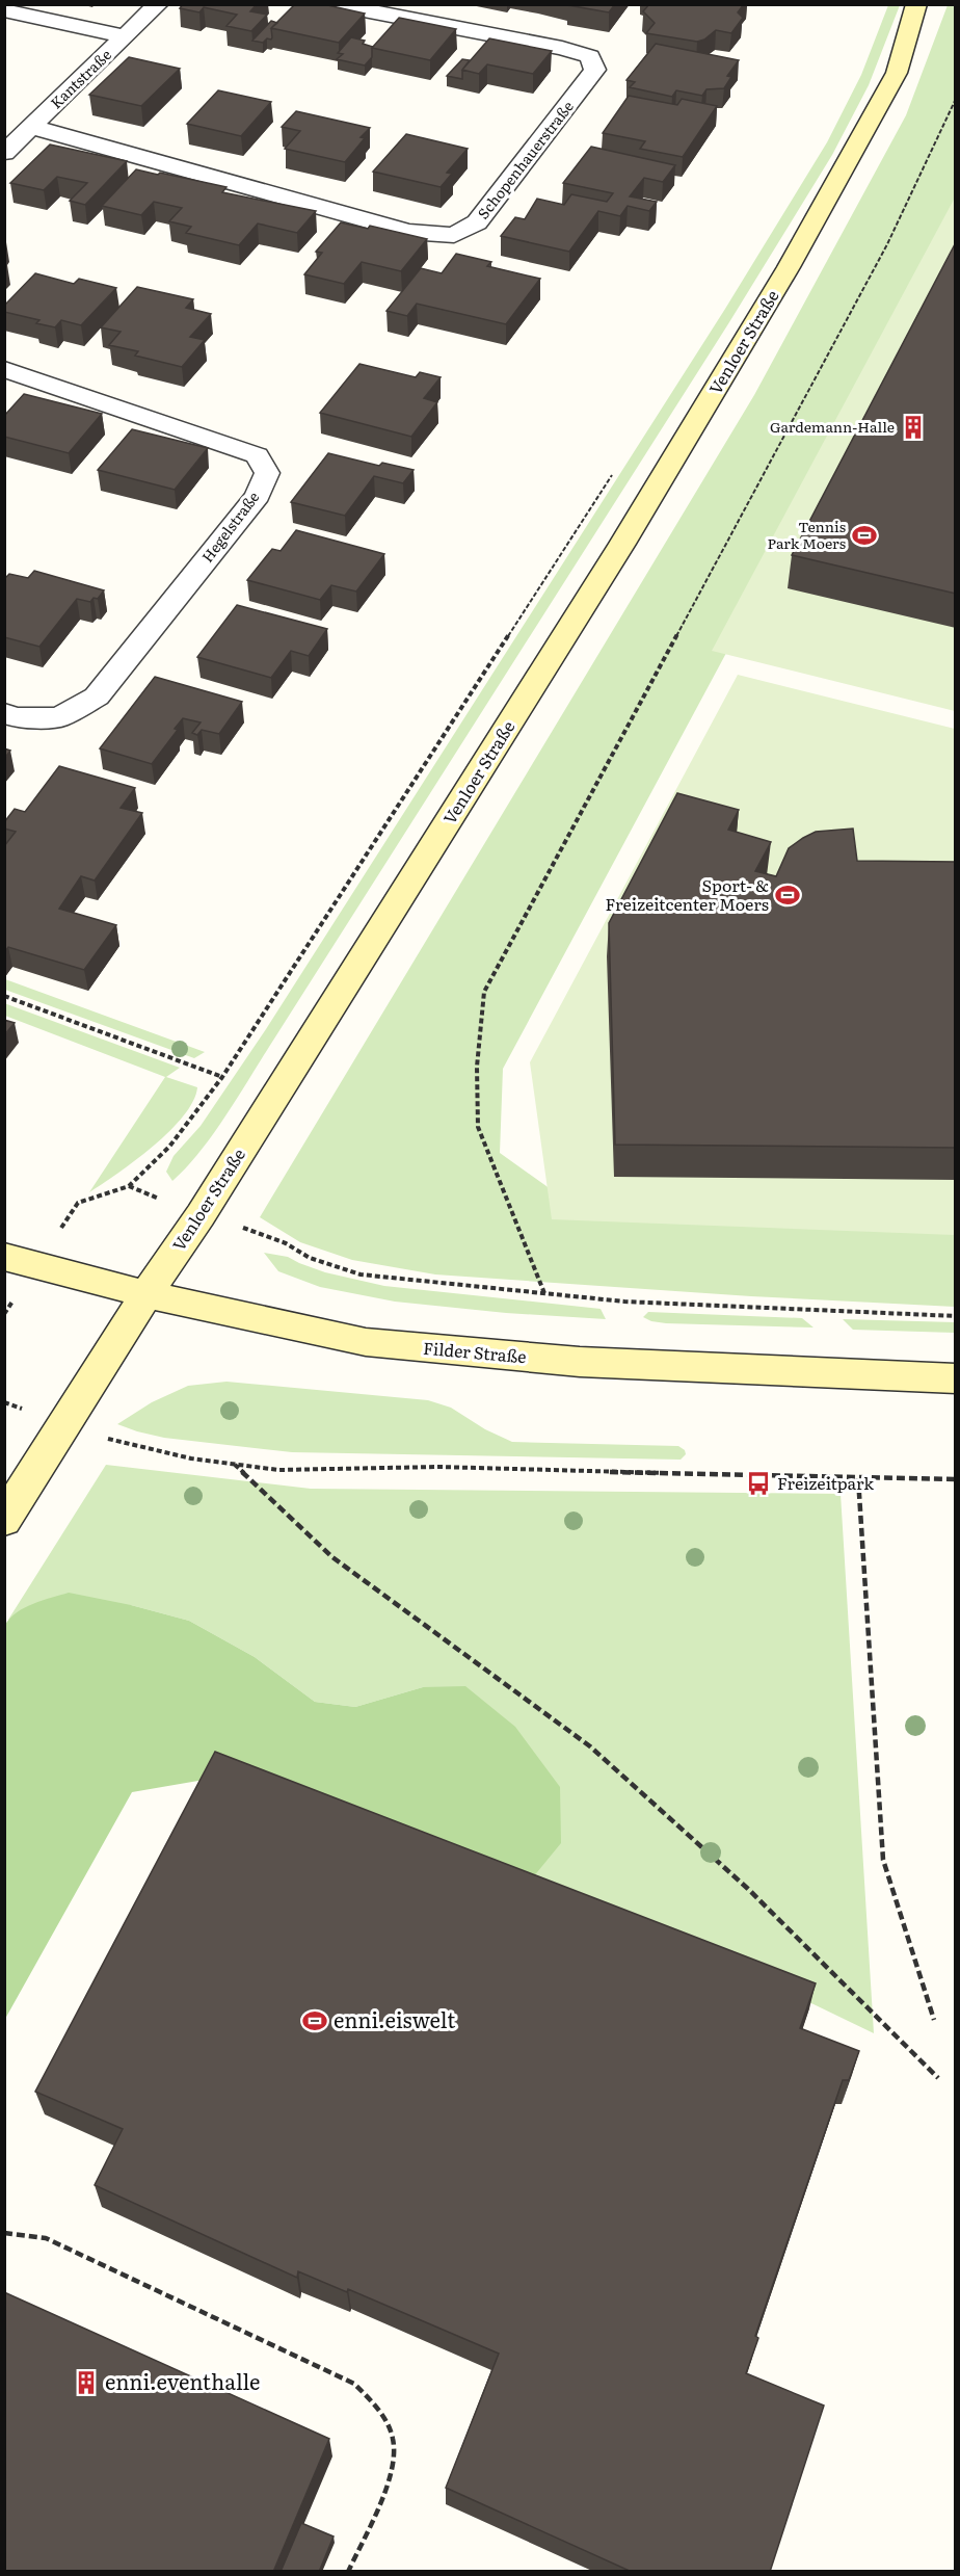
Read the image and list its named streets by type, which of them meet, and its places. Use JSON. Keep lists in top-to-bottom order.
{
  "streets": {
    "main road": ["Venloer Straße", "Filder Straße"],
    "street": ["Kantstraße", "Schopenhauerstraße", "Hegelstraße"]
  },
  "crossings": [
    ["Kantstraße", "Schopenhauerstraße"],
    ["Venloer Straße", "Filder Straße"]
  ],
  "places": {
    "building": ["Gardemann-Halle", "enni.eventhalle"],
    "sports": ["Tennis Park Moers", "Sport- & Freizeitcenter Moers", "enni.eiswelt"],
    "bus stop": ["Freizeitpark"]
  }
}
